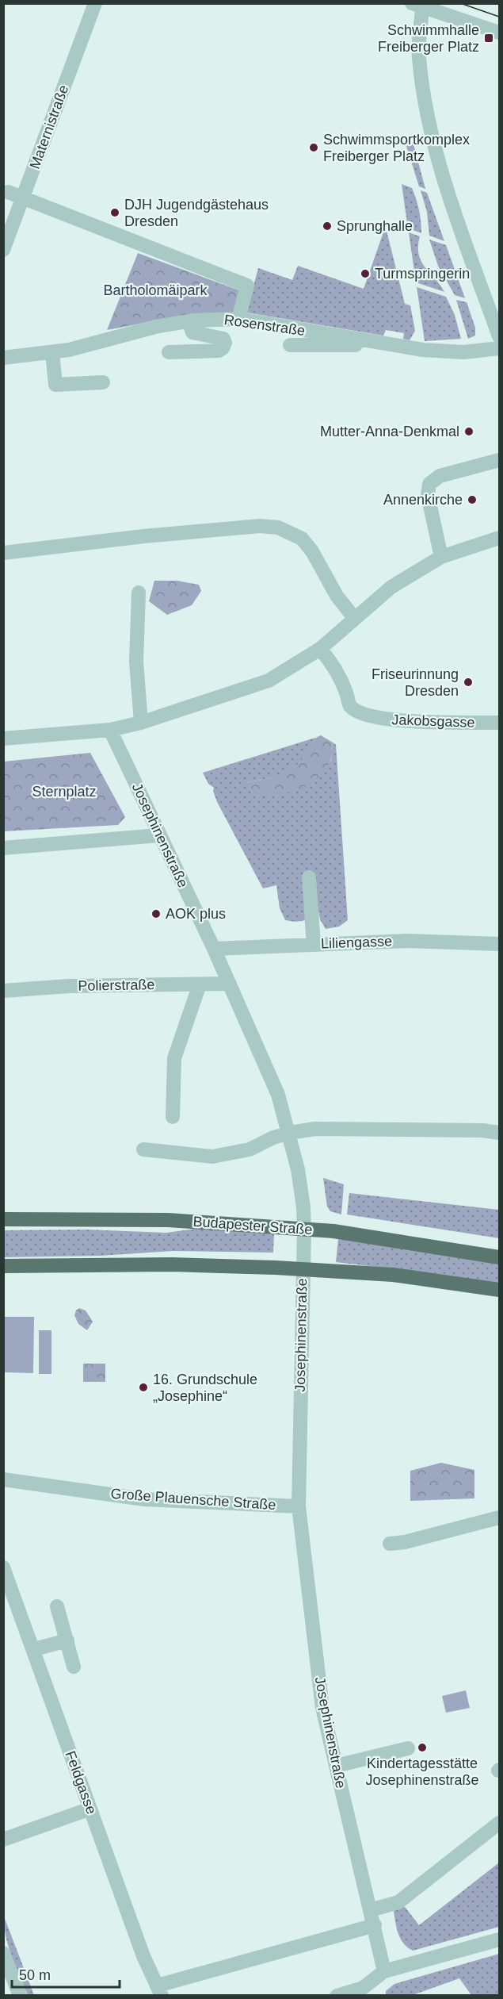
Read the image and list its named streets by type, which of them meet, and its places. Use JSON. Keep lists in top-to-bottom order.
{
  "streets": {
    "main road": ["Budapester Straße"],
    "street": [
      "Maternistraße",
      "Rosenstraße",
      "Jakobsgasse",
      "Josephinenstraße",
      "Liliengasse",
      "Polierstraße",
      "Große Plauensche Straße",
      "Feldgasse"
    ]
  },
  "crossings": [
    ["Josephinenstraße", "Liliengasse"],
    ["Josephinenstraße", "Polierstraße"],
    ["Josephinenstraße", "Budapester Straße"],
    ["Josephinenstraße", "Große Plauensche Straße"]
  ],
  "parks": ["Bartholomäipark", "Sternplatz"],
  "places": {
    "transit": ["Schwimmhalle Freiberger Platz"],
    "other": [
      "Schwimmsportkomplex Freiberger Platz",
      "DJH Jugendgästehaus Dresden",
      "Sprunghalle",
      "Turmspringerin",
      "Mutter-Anna-Denkmal",
      "Annenkirche",
      "Friseurinnung Dresden",
      "AOK plus",
      "16. Grundschule „Josephine“",
      "Kindertagesstätte Josephinenstraße"
    ]
  },
  "scale_bar": "50 m"
}
